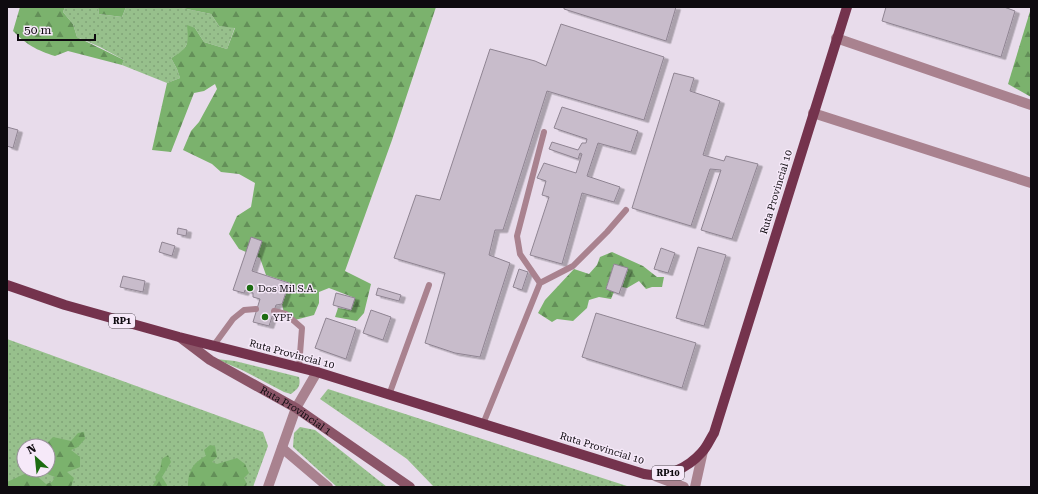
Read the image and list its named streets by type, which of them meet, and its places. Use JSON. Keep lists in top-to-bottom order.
{
  "streets": {
    "main road": [
      "Ruta Provincial 10",
      "RP1",
      "Ruta Provincial 1",
      "RP10"
    ]
  },
  "crossings": [
    ["Ruta Provincial 10", "RP1"],
    ["Ruta Provincial 10", "Ruta Provincial 1"],
    ["RP1", "Ruta Provincial 1"]
  ],
  "places": ["Dos Mil S.A.", "YPF"],
  "scale_bar": "50 m",
  "north": "top left"
}
